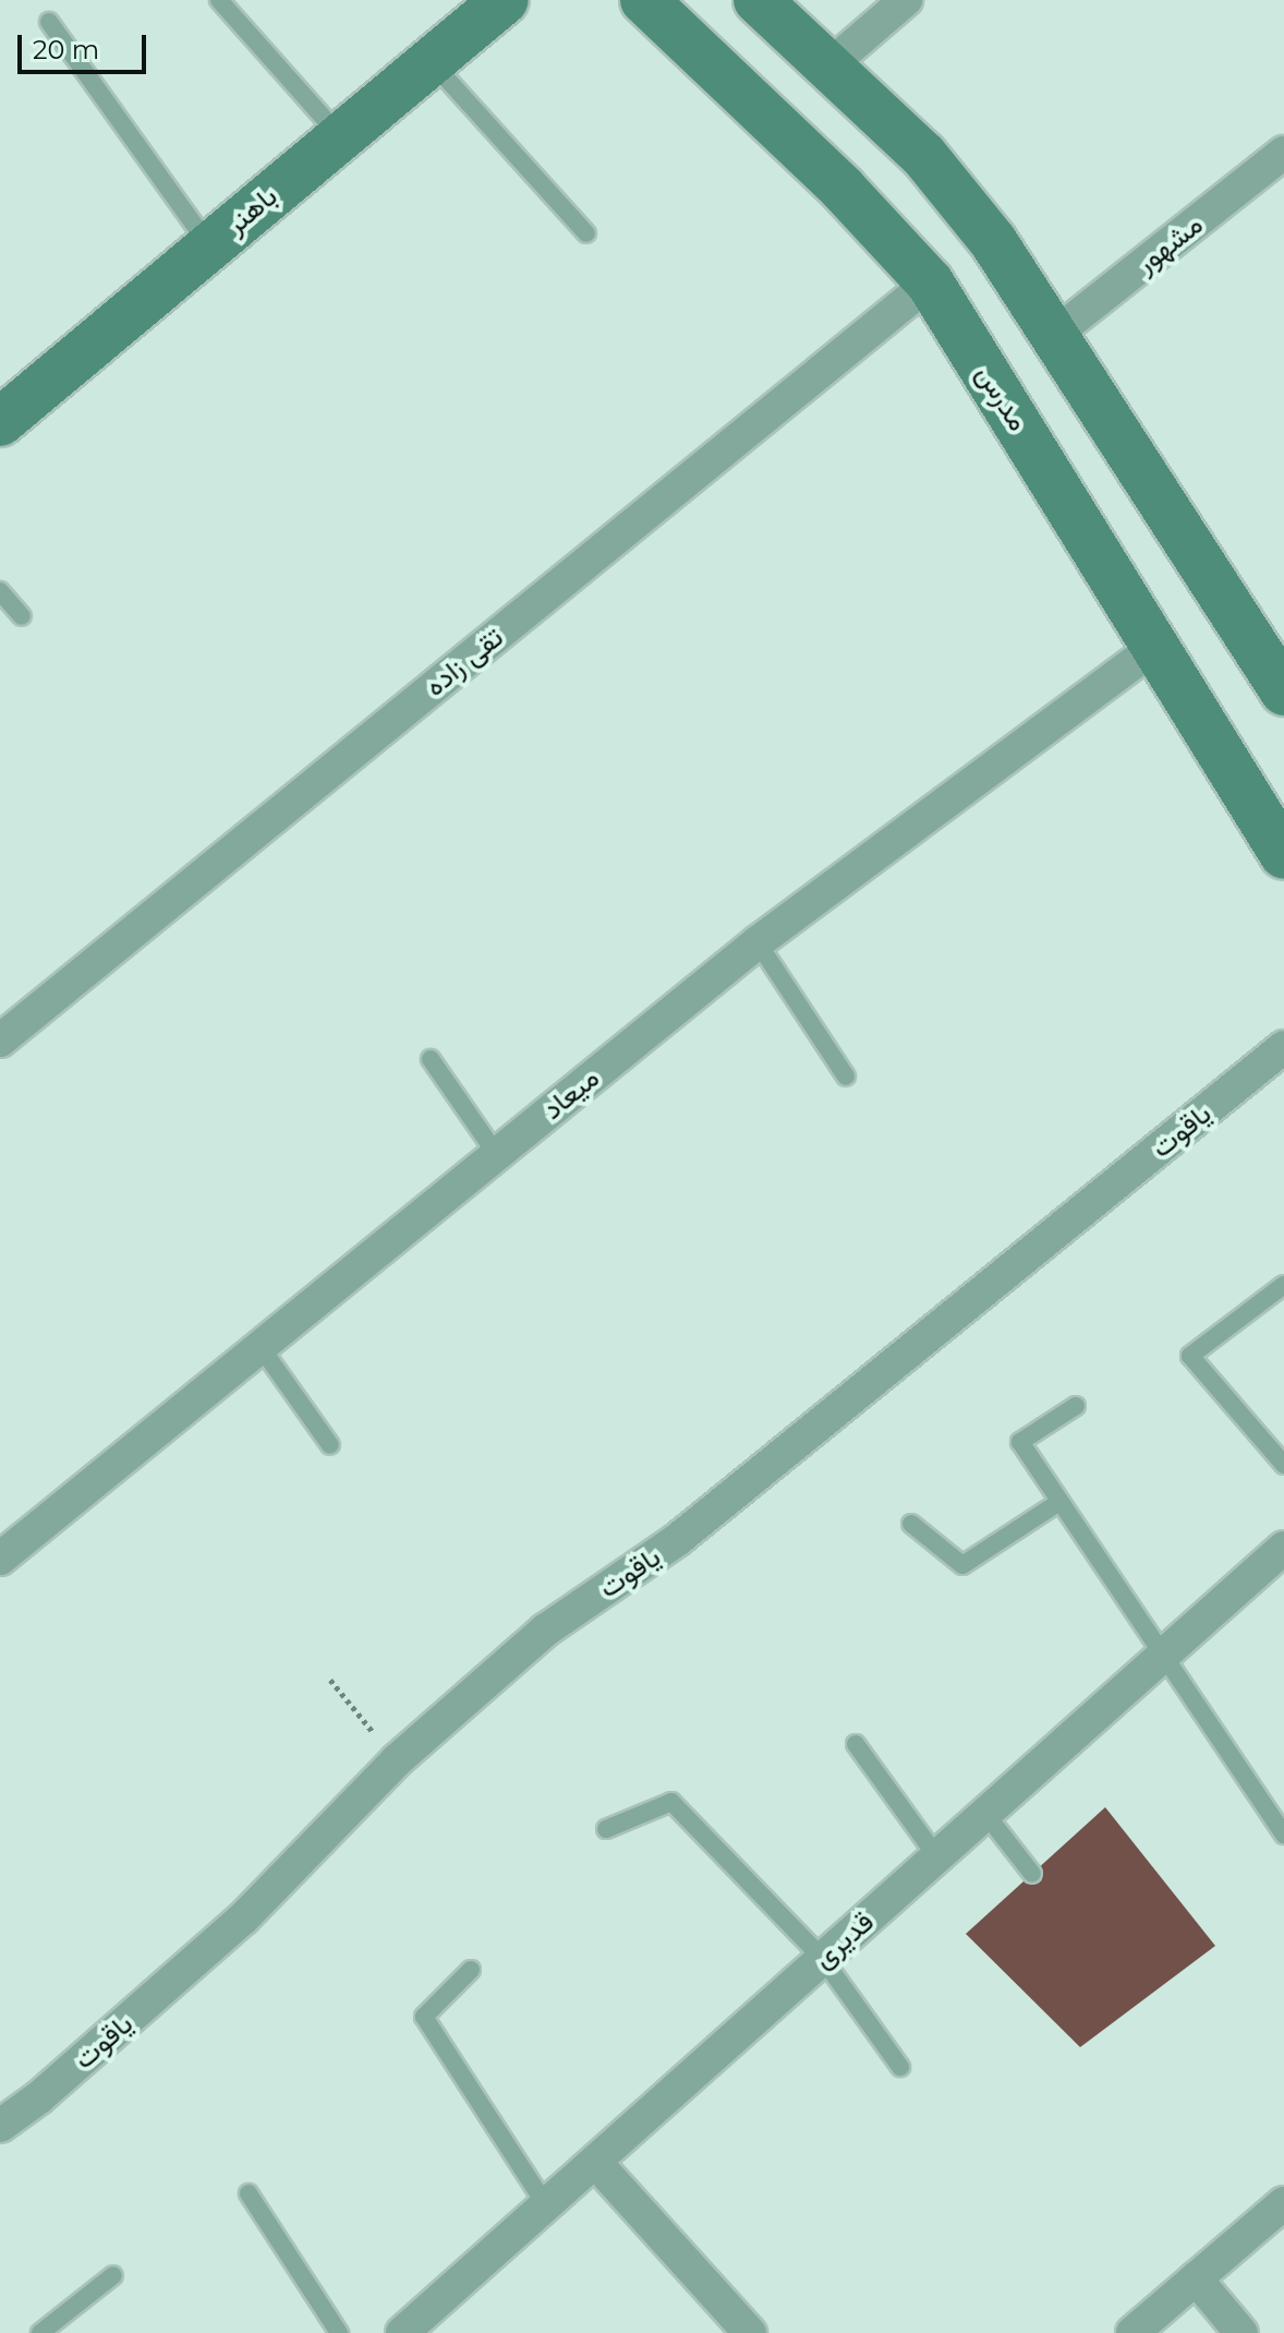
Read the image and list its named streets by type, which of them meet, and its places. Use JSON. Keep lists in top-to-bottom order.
{
  "streets": {
    "street": [
      "باهنر",
      "مشهور",
      "مدرس",
      "تقی زاده",
      "میعاد",
      "یاقوت",
      "قدیری"
    ]
  },
  "crossings": [
    ["مدرس", "تقی زاده"],
    ["مدرس", "میعاد"]
  ],
  "scale_bar": "20 m"
}
